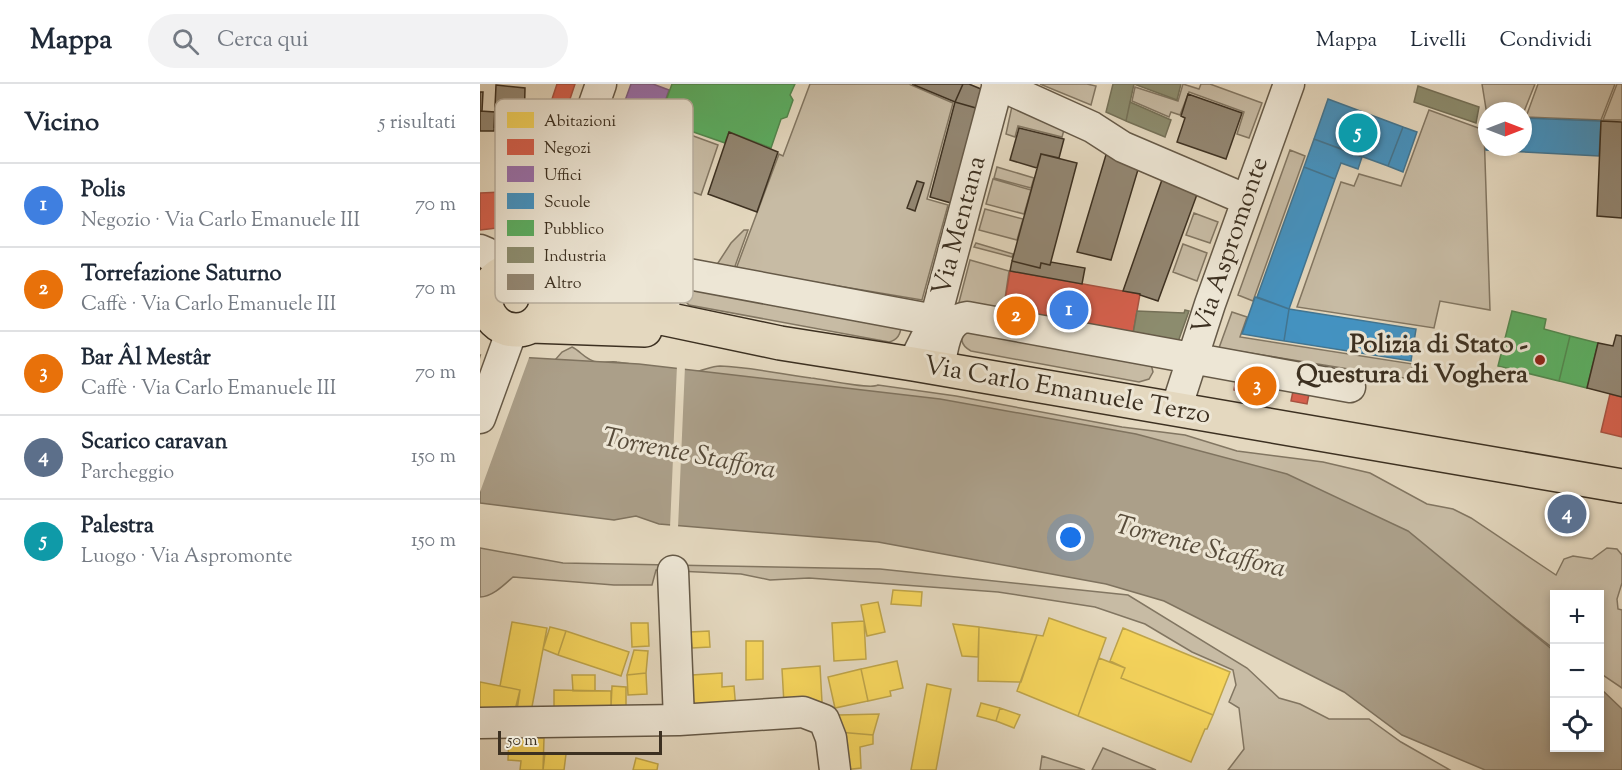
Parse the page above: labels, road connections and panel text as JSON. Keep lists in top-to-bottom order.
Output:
{
  "streets": {
    "main road": ["Via Carlo Emanuele Terzo"],
    "street": ["Via Mentana", "Via Aspromonte"]
  },
  "crossings": [
    ["Via Mentana", "Via Carlo Emanuele Terzo"],
    ["Via Aspromonte", "Via Carlo Emanuele Terzo"]
  ],
  "water": ["Torrente Staffora"],
  "places": ["Polizia di Stato - Questura di Voghera"],
  "legend": [
    "Abitazioni",
    "Negozi",
    "Uffici",
    "Scuole",
    "Pubblico",
    "Industria",
    "Altro"
  ],
  "scale_bar": "50 m",
  "north": "right",
  "page": {
    "header": "Mappa",
    "search": "Cerca qui",
    "nav": ["Mappa", "Livelli", "Condividi"],
    "heading": ["Vicino", "5 risultati"],
    "pins": [
      "5",
      "1",
      "2",
      "3",
      "4"
    ],
    "list": [
      {
        "mark": "1",
        "name": "Polis",
        "note": "Negozio · Via Carlo Emanuele III",
        "value": "70 m"
      },
      {
        "mark": "2",
        "name": "Torrefazione Saturno",
        "note": "Caffè · Via Carlo Emanuele III",
        "value": "70 m"
      },
      {
        "mark": "3",
        "name": "Bar Âl Mestâr",
        "note": "Caffè · Via Carlo Emanuele III",
        "value": "70 m"
      },
      {
        "mark": "4",
        "name": "Scarico caravan",
        "note": "Parcheggio",
        "value": "150 m"
      },
      {
        "mark": "5",
        "name": "Palestra",
        "note": "Luogo · Via Aspromonte",
        "value": "150 m"
      }
    ],
    "map_buttons": ["+", "−"],
    "scale": "50 m"
  }
}
